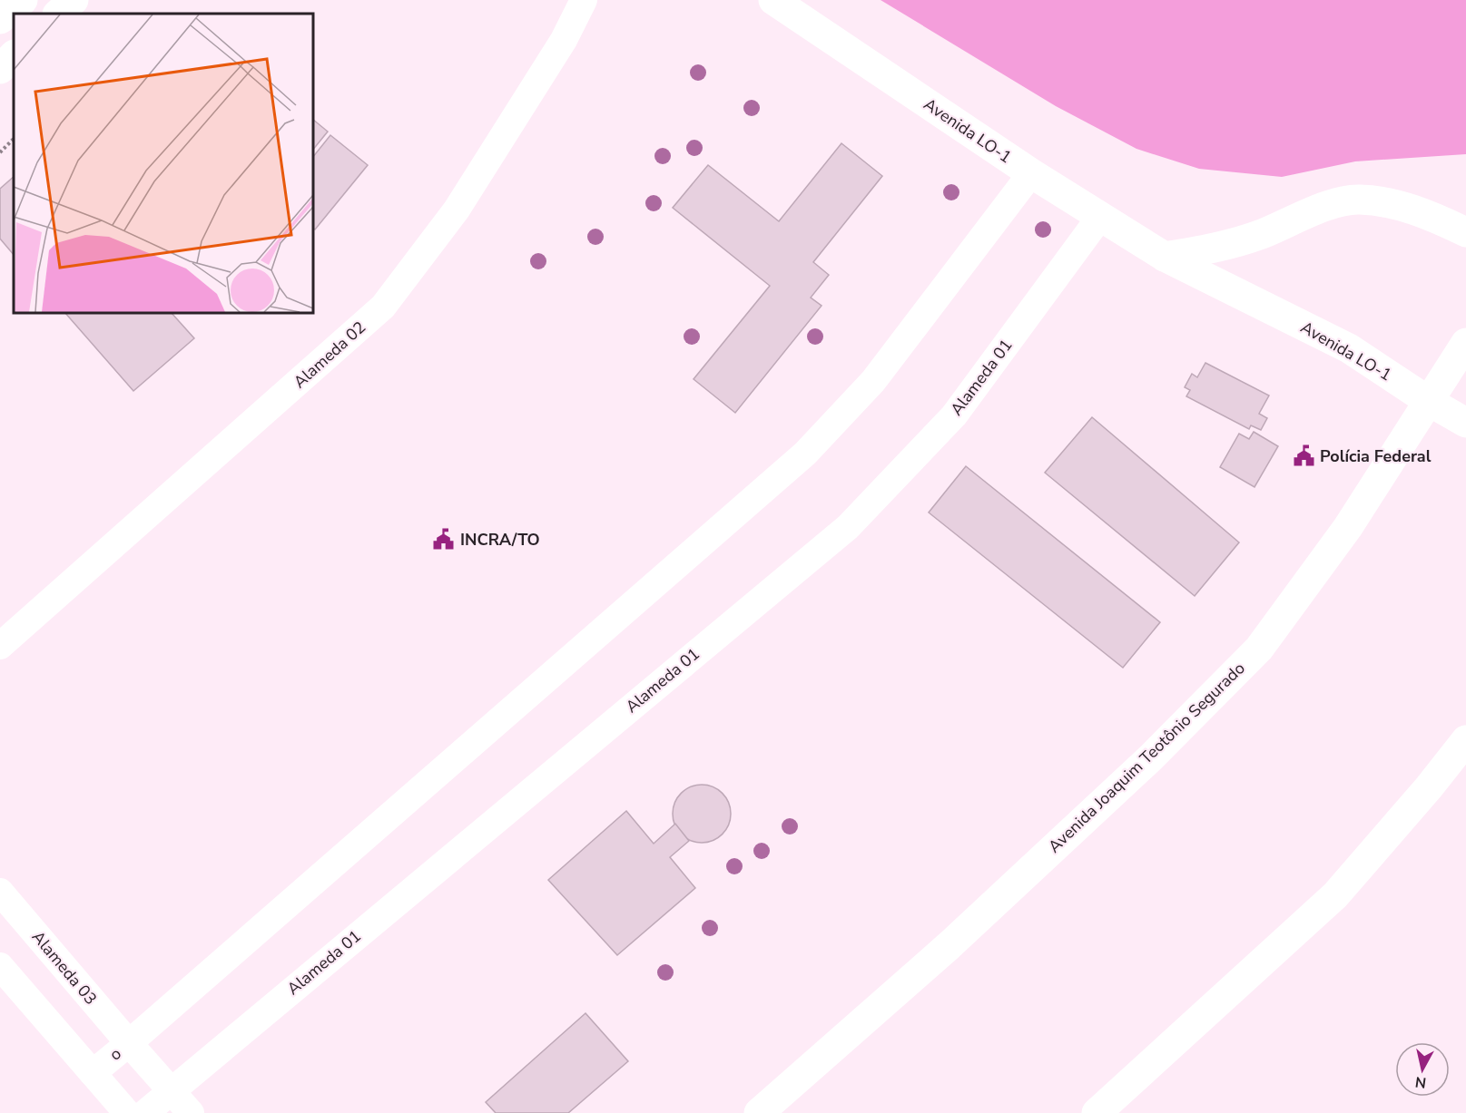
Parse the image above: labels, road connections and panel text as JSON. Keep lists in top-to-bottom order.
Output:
{
  "streets": {
    "main road": ["Avenida LO-1", "Avenida Joaquim Teotônio Segurado"],
    "street": [
      "Alameda 02",
      "Alameda 01",
      "Alameda 03",
      "o"
    ]
  },
  "crossings": [
    ["Avenida LO-1", "Alameda 01"],
    ["Avenida LO-1", "Avenida Joaquim Teotônio Segurado"],
    ["Alameda 01", "o"],
    ["Alameda 03", "o"]
  ],
  "places": {
    "public building": ["Polícia Federal", "INCRA/TO"]
  },
  "north": "bottom"
}
